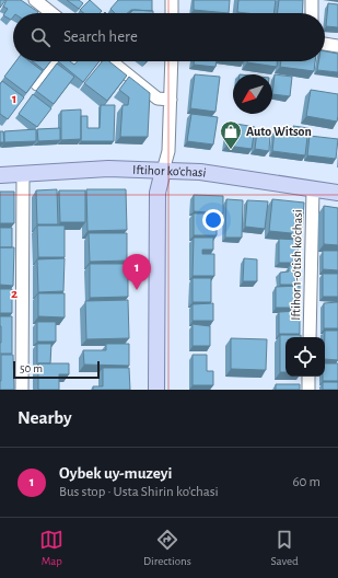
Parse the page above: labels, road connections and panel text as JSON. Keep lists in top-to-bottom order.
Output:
{
  "streets": {
    "main road": ["Iftihor ko'chasi"],
    "street": ["Iftihor 1-o'tish ko'chasi"]
  },
  "crossings": [
    ["Iftihor ko'chasi", "Iftihor 1-o'tish ko'chasi"]
  ],
  "places": {
    "shop": ["Auto Witson"]
  },
  "scale_bar": "50 m",
  "north": "bottom left",
  "page": {
    "search": "Search here",
    "pins": "1",
    "scale": "50 m",
    "heading": "Nearby",
    "list": [
      {
        "mark": "1",
        "name": "Oybek uy-muzeyi",
        "note": "Bus stop · Usta Shirin ko'chasi",
        "value": "60 m"
      }
    ],
    "nav": ["Map", "Directions", "Saved"]
  },
  "grid": {
    "rows": ["1", "2"]
  }
}
